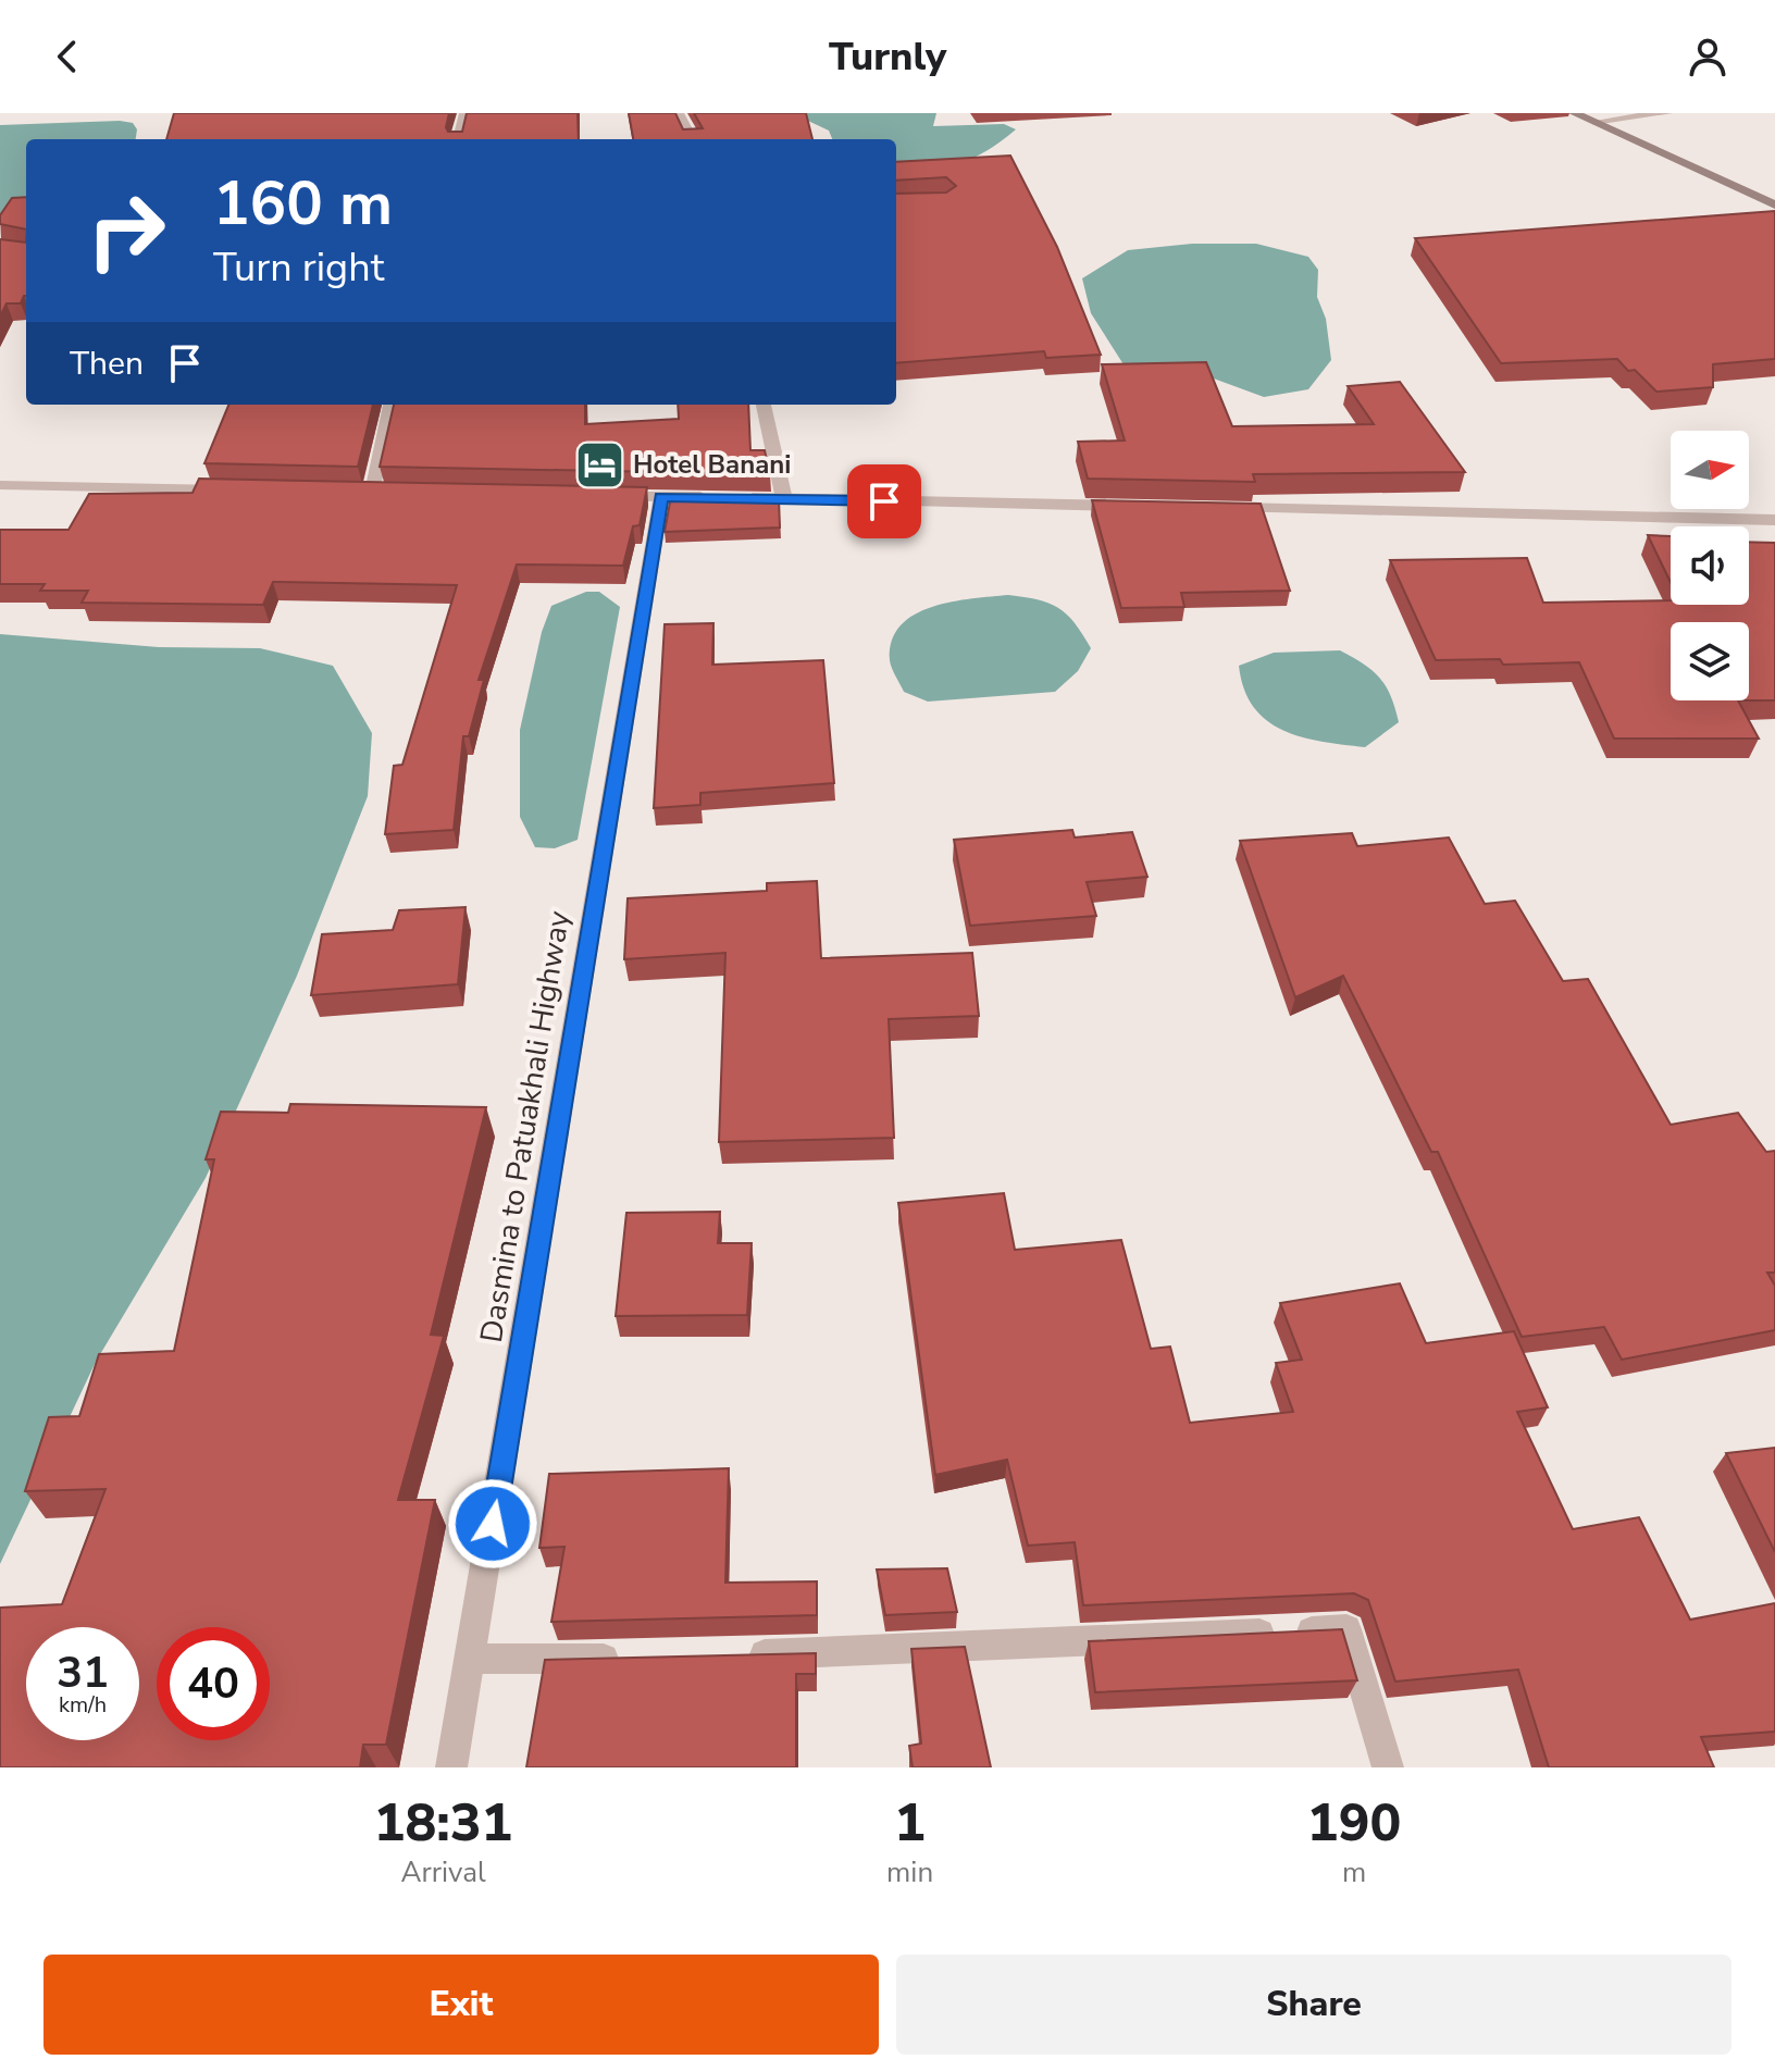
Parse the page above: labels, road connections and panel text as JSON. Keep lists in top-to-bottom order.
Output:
{
  "streets": {
    "street": ["Dasmina to Patuakhali Highway"]
  },
  "places": {
    "hotel": ["Hotel Banani"]
  },
  "north": "right",
  "page": {
    "header": "Turnly",
    "turn": ["160 m", "Turn right"],
    "then": "Then",
    "speed": "31 km/h",
    "limit": "40",
    "eta": [
      "18:31",
      "Arrival",
      "1",
      "min",
      "190",
      "m"
    ],
    "buttons": ["Exit", "Share"]
  }
}
